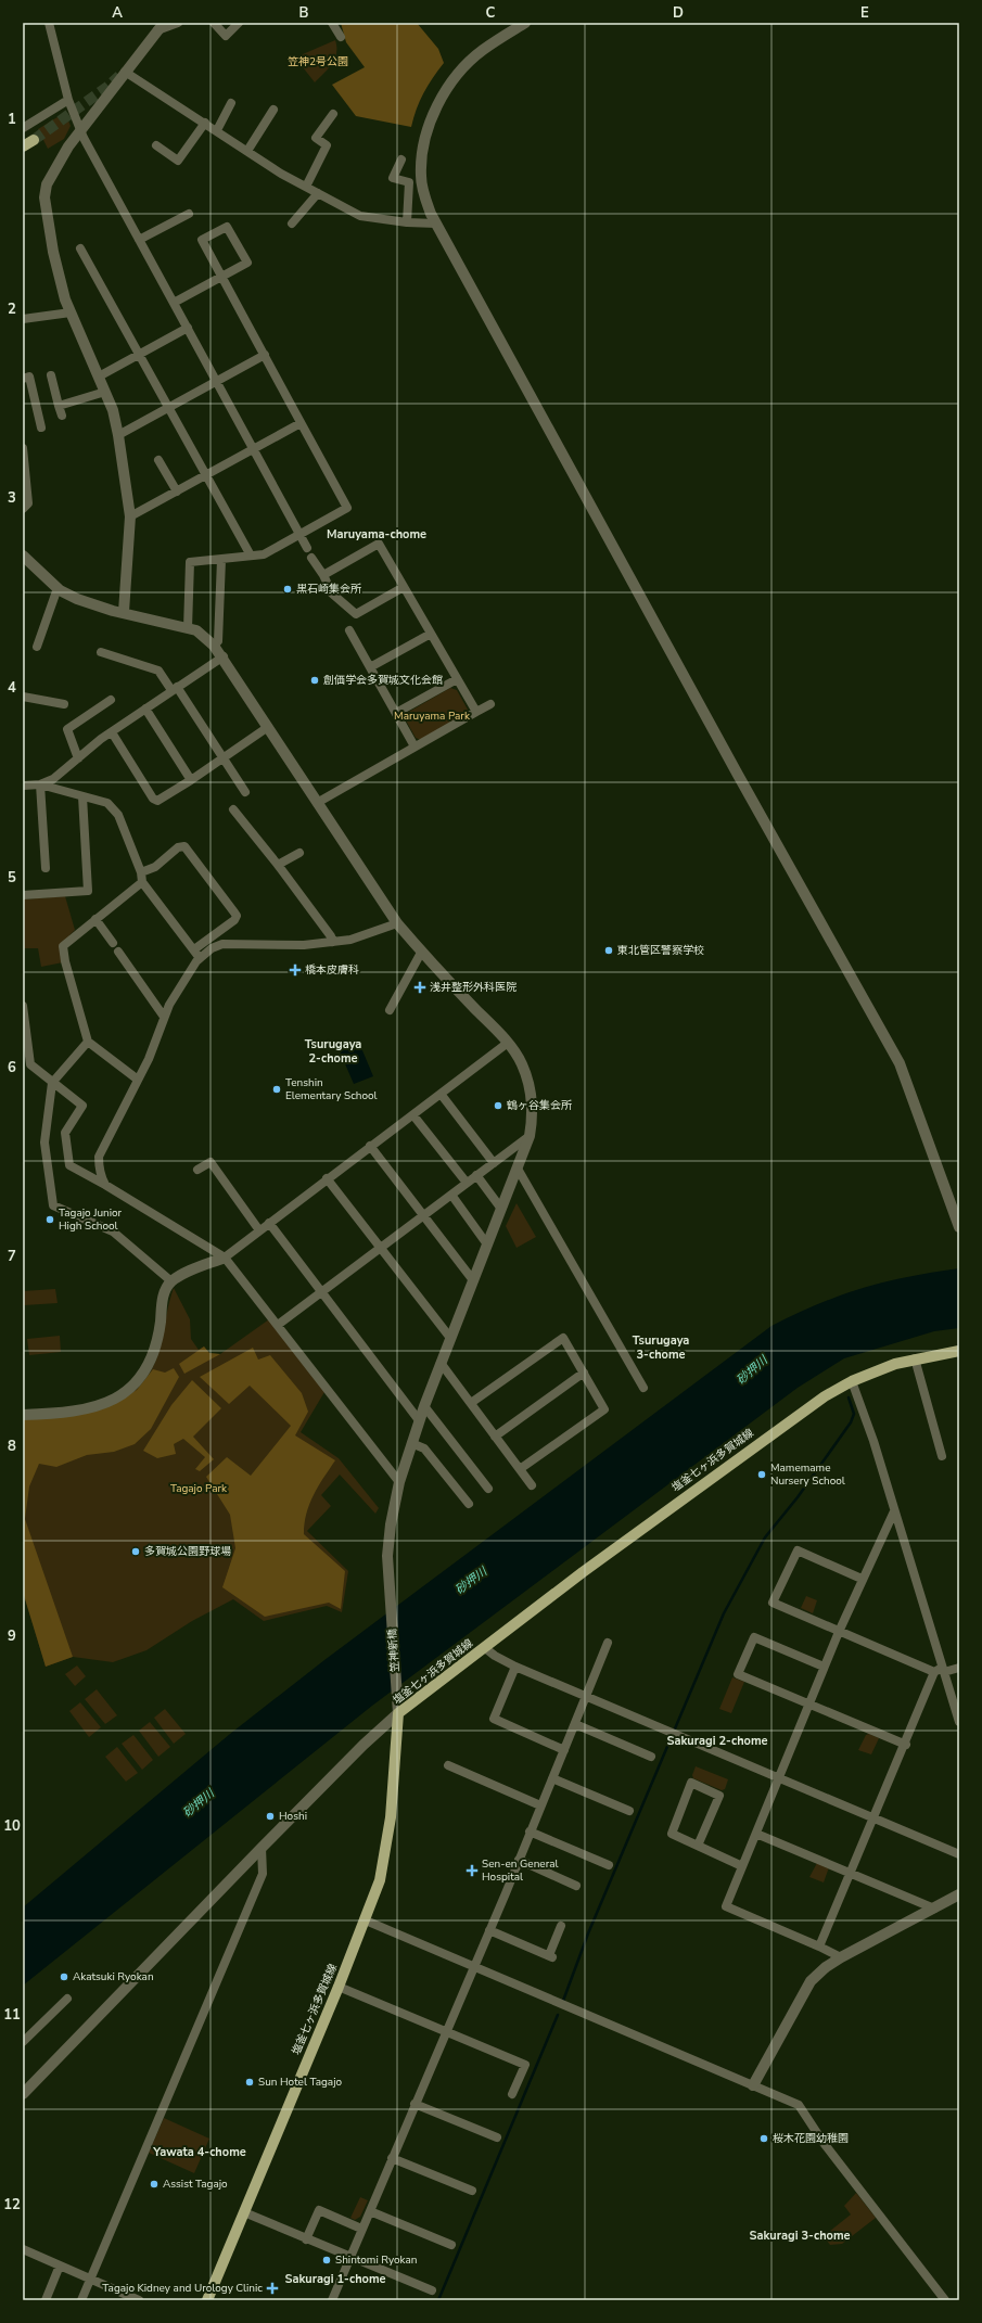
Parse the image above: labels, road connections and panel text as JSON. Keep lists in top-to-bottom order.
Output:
{
  "streets": {
    "main road": ["塩釜七ヶ浜多賀城線"],
    "street": ["笠神新橋"]
  },
  "crossings": [
    ["塩釜七ヶ浜多賀城線", "笠神新橋"]
  ],
  "districts": [
    "Maruyama-chome",
    "Tsurugaya 2-chome",
    "Tsurugaya 3-chome",
    "Sakuragi 2-chome",
    "Yawata 4-chome",
    "Sakuragi 3-chome",
    "Sakuragi 1-chome"
  ],
  "water": ["砂押川"],
  "parks": ["笠神2号公園", "Maruyama Park", "Tagajo Park"],
  "places": {
    "other": [
      "黒石崎集会所",
      "創価学会多賀城文化会館",
      "東北管区警察学校",
      "Tenshin Elementary School",
      "鶴ヶ谷集会所",
      "Tagajo Junior High School",
      "Mamemame Nursery School",
      "多賀城公園野球場",
      "Hoshi",
      "Akatsuki Ryokan",
      "Sun Hotel Tagajo",
      "桜木花園幼稚園",
      "Assist Tagajo",
      "Shintomi Ryokan"
    ],
    "health": [
      "橋本皮膚科",
      "浅井整形外科医院",
      "Sen-en General Hospital",
      "Tagajo Kidney and Urology Clinic"
    ]
  },
  "grid": {
    "columns": [
      "A",
      "B",
      "C",
      "D",
      "E"
    ],
    "rows": [
      "1",
      "2",
      "3",
      "4",
      "5",
      "6",
      "7",
      "8",
      "9",
      "10",
      "11",
      "12"
    ]
  }
}
